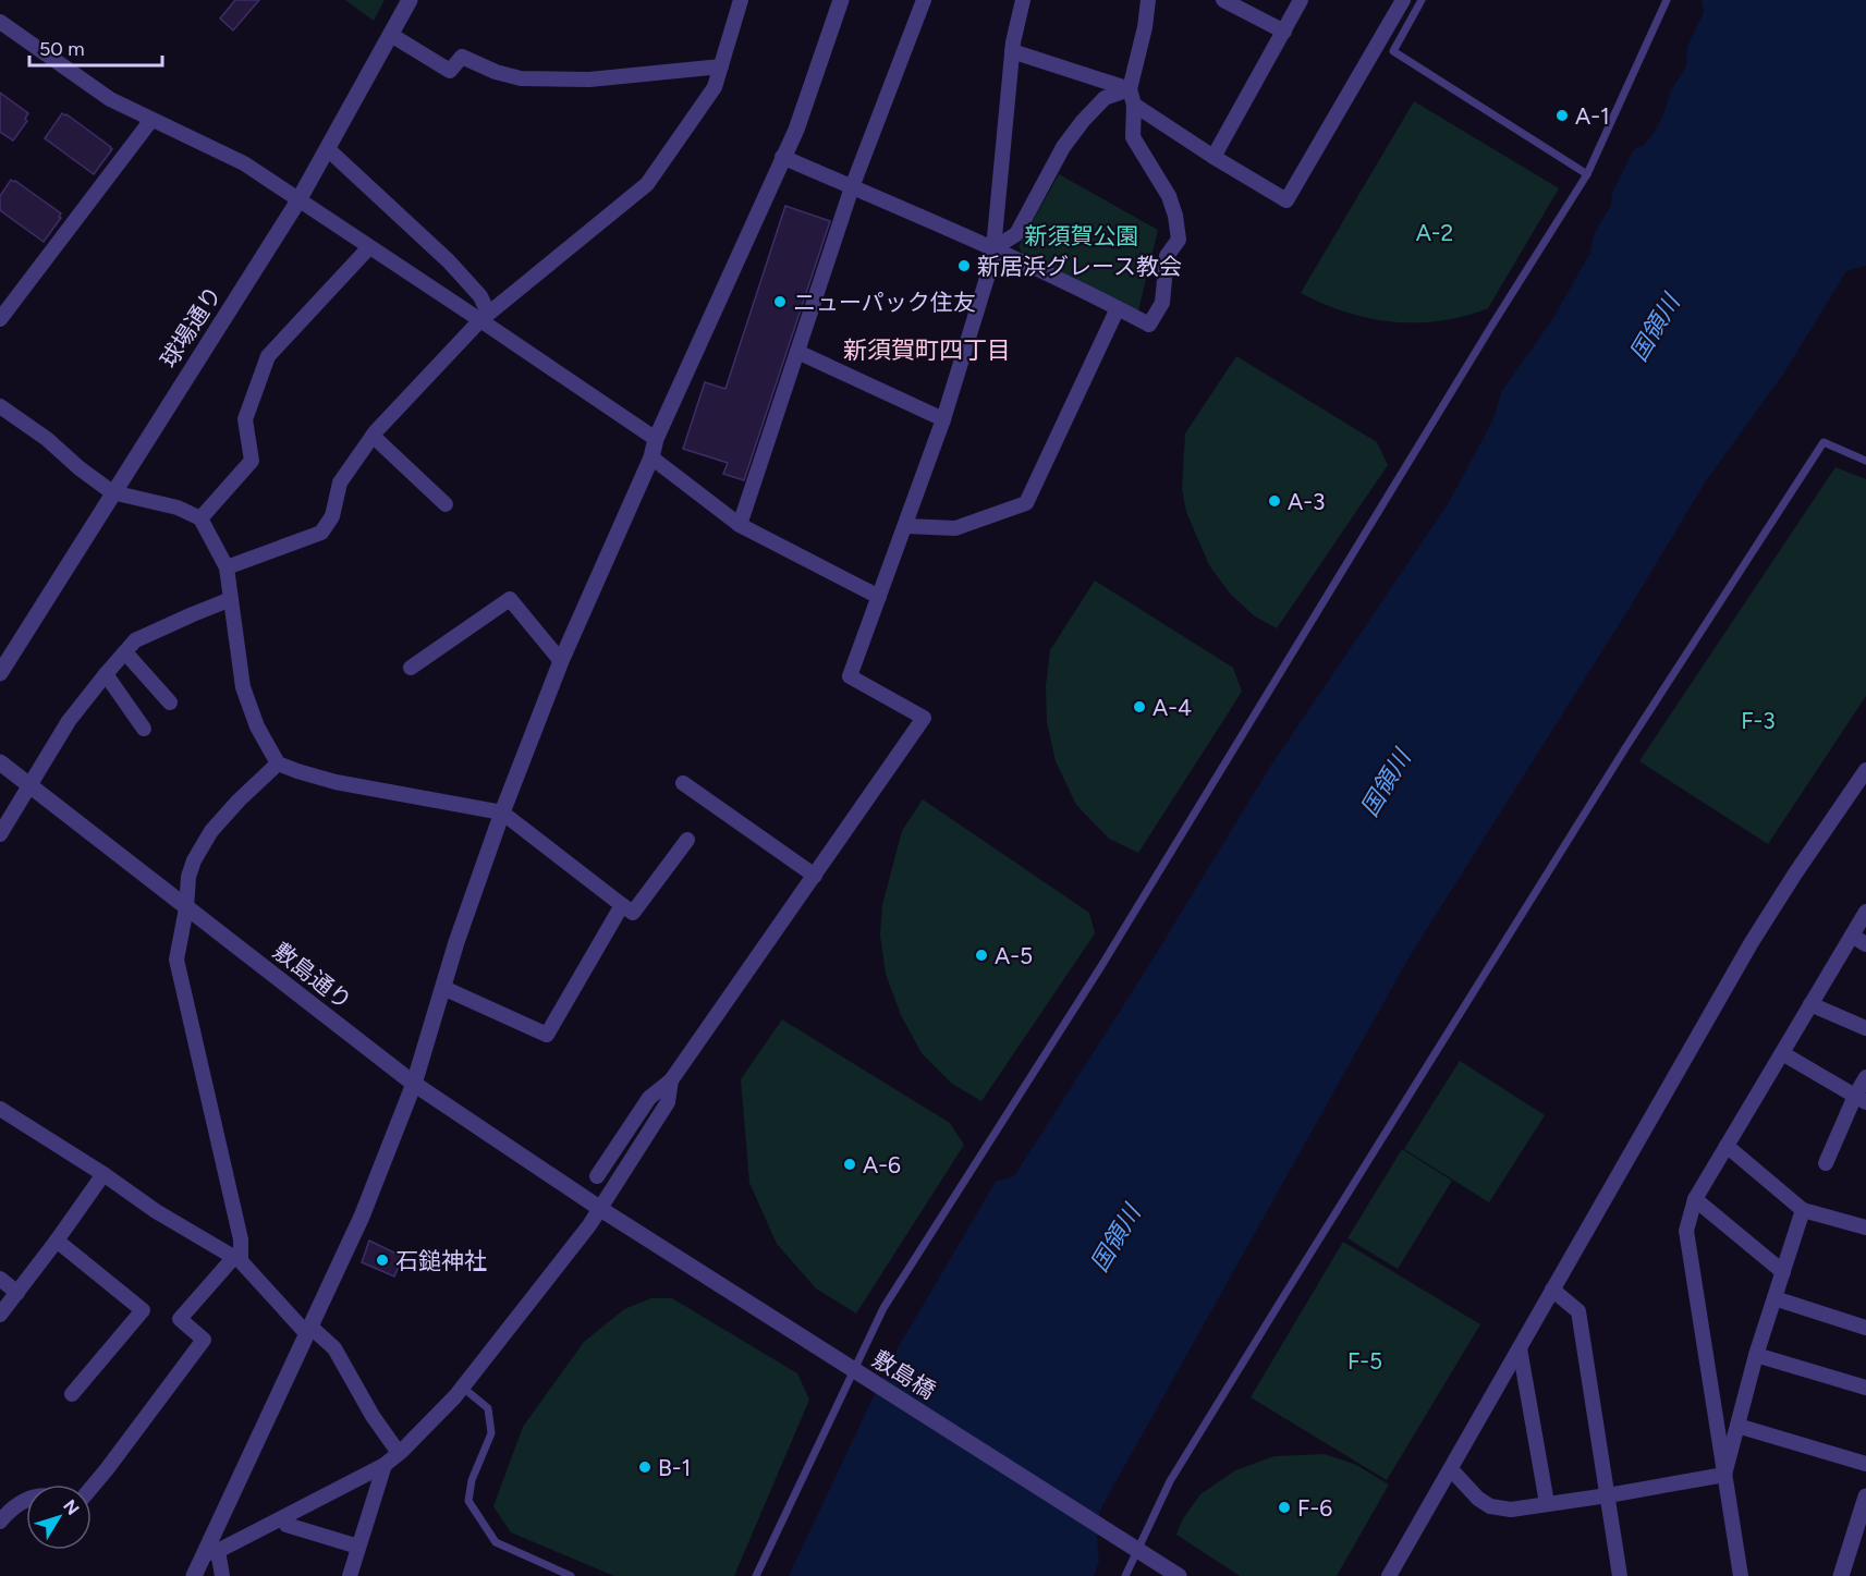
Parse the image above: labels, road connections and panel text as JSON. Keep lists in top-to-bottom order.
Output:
{
  "streets": {
    "street": ["球場通り", "敷島通り", "敷島橋"]
  },
  "crossings": [
    ["敷島通り", "敷島橋"]
  ],
  "districts": ["新須賀町四丁目"],
  "water": ["国領川"],
  "parks": [
    "A-2",
    "新須賀公園",
    "F-3",
    "F-5"
  ],
  "places": [
    "A-1",
    "新居浜グレース教会",
    "ニューパック住友",
    "A-3",
    "A-4",
    "A-5",
    "A-6",
    "石鎚神社",
    "B-1",
    "F-6"
  ],
  "scale_bar": "50 m",
  "north": "top right"
}
